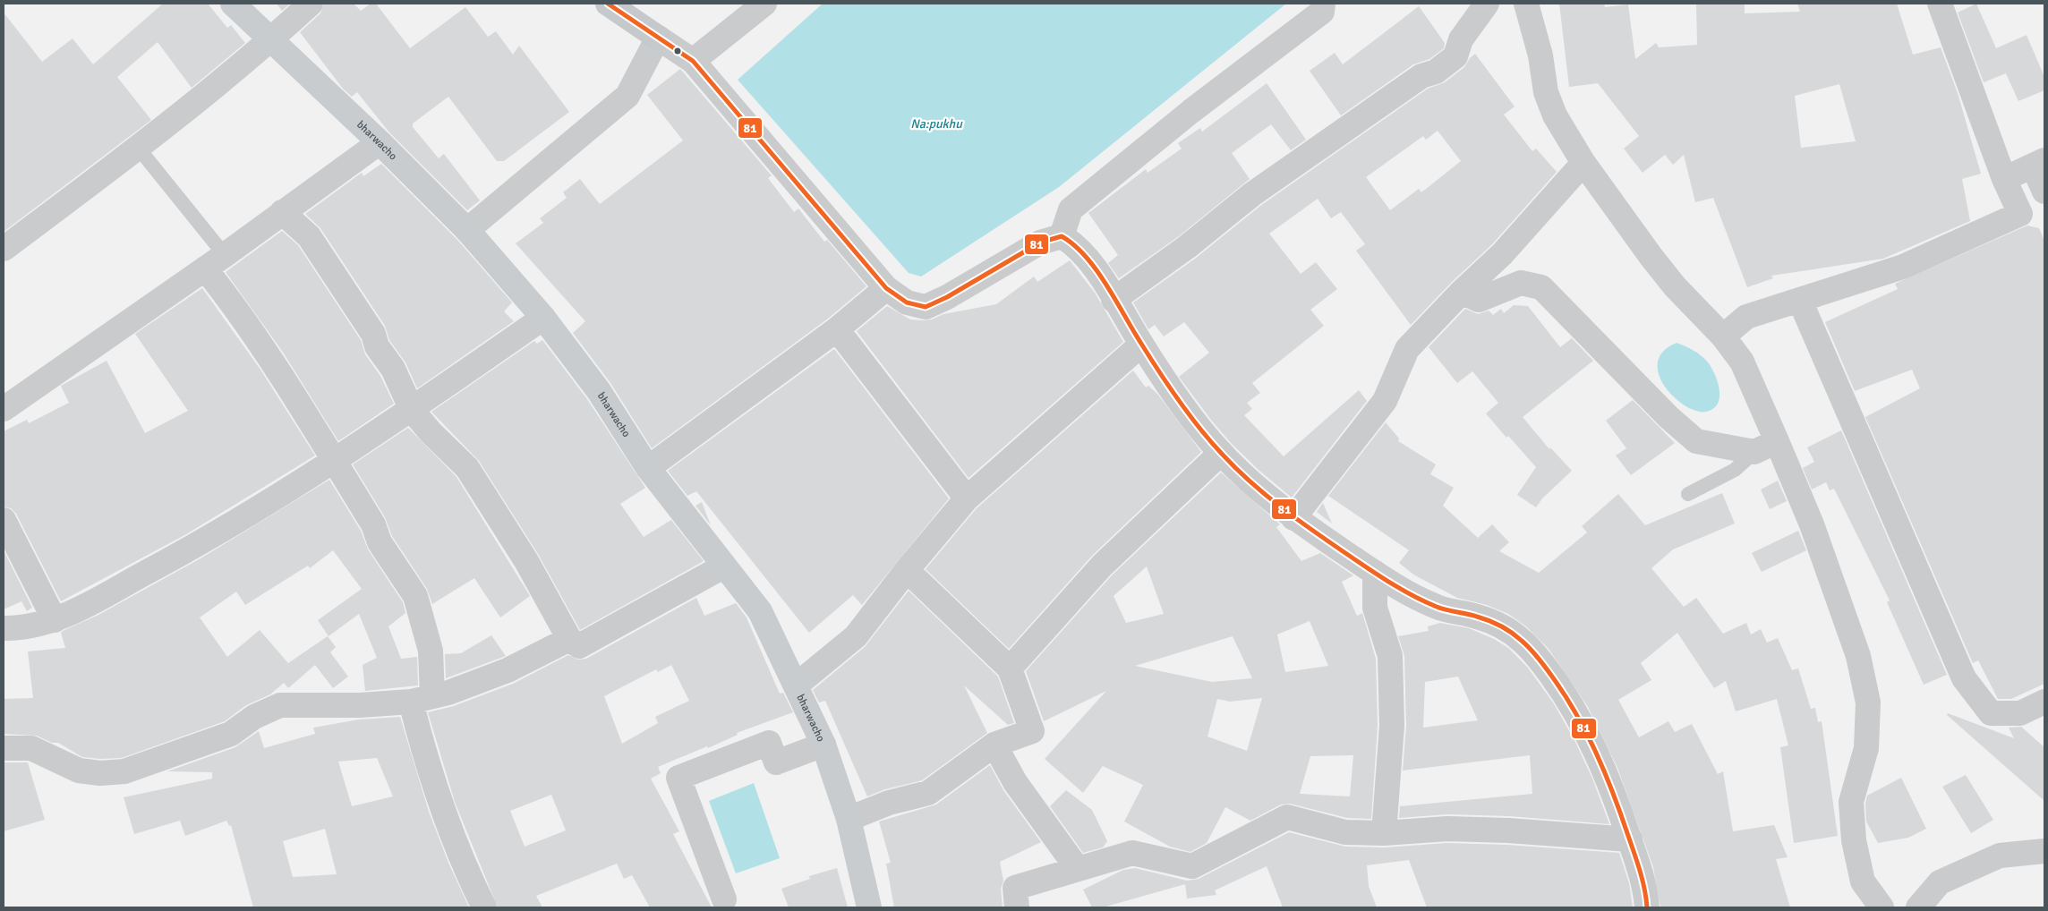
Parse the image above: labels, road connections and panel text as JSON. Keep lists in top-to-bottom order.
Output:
{
  "streets": {
    "main road": ["bharwacho"]
  },
  "water": ["Na:pukhu"],
  "lines": ["transit line 81"]
}
